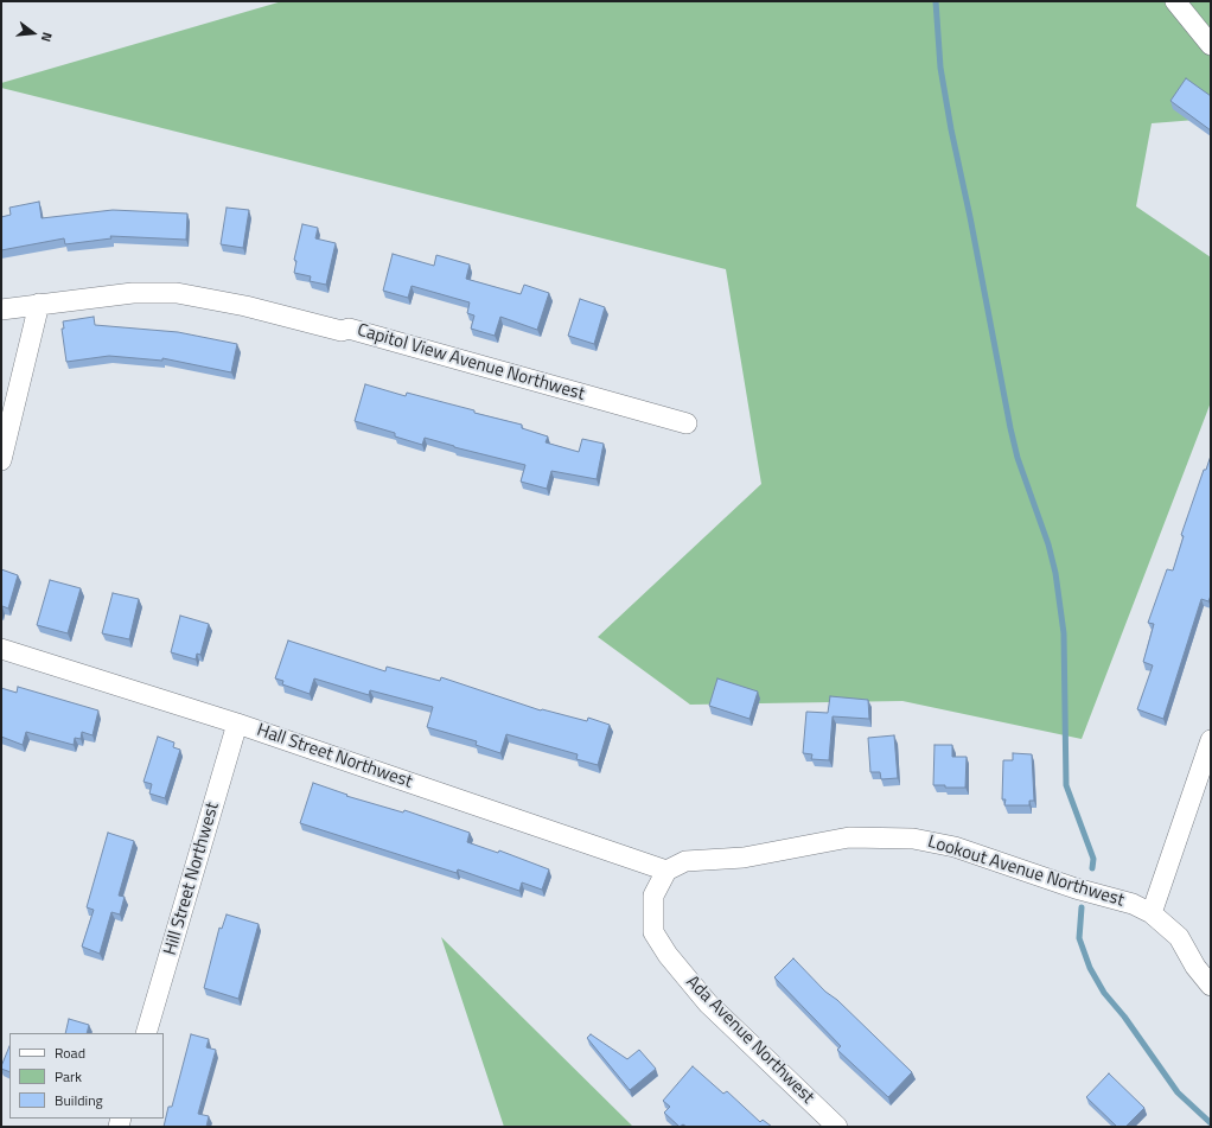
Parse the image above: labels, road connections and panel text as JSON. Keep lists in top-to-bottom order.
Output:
{
  "streets": {
    "street": [
      "Capitol View Avenue Northwest",
      "Hall Street Northwest",
      "Lookout Avenue Northwest",
      "Hill Street Northwest",
      "Ada Avenue Northwest"
    ]
  },
  "crossings": [
    ["Hall Street Northwest", "Lookout Avenue Northwest"],
    ["Hall Street Northwest", "Hill Street Northwest"],
    ["Hall Street Northwest", "Ada Avenue Northwest"],
    ["Lookout Avenue Northwest", "Ada Avenue Northwest"]
  ],
  "legend": ["Road", "Park", "Building"],
  "north": "right"
}
